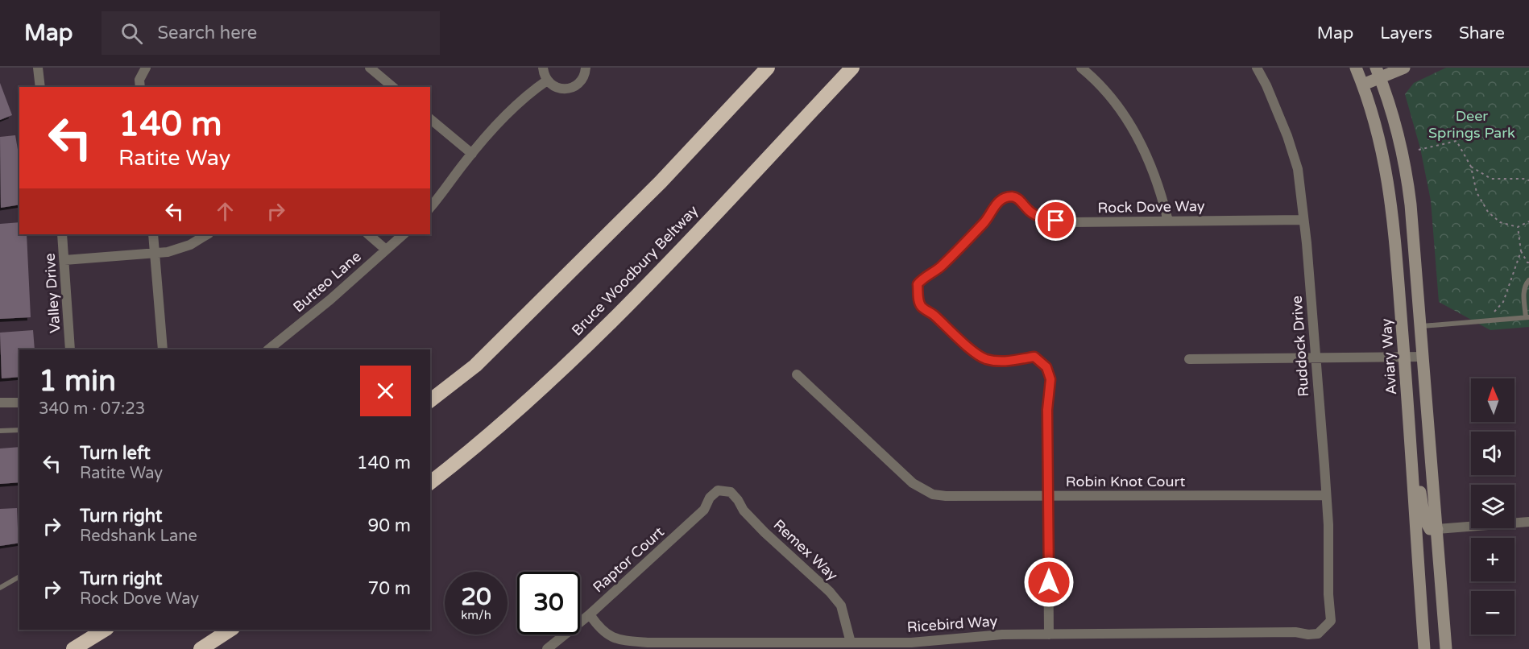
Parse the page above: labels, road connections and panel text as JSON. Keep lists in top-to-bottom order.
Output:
{
  "streets": {
    "highway": ["Bruce Woodbury Beltway"],
    "main road": ["Aviary Way"],
    "street": [
      "Rock Dove Way",
      "Butteo Lane",
      "Valley Drive",
      "Ruddock Drive",
      "Robin Knot Court",
      "Remex Way",
      "Raptor Court",
      "Ricebird Way"
    ]
  },
  "crossings": [
    ["Rock Dove Way", "Ruddock Drive"],
    ["Rock Dove Way", "Robin Knot Court"],
    ["Ruddock Drive", "Robin Knot Court"],
    ["Ruddock Drive", "Ricebird Way"],
    ["Remex Way", "Raptor Court"],
    ["Remex Way", "Ricebird Way"],
    ["Raptor Court", "Ricebird Way"]
  ],
  "parks": ["Deer Springs Park"],
  "north": "top",
  "page": {
    "header": "Map",
    "search": "Search here",
    "nav": ["Map", "Layers", "Share"],
    "turn": ["140 m", "Ratite Way"],
    "heading": ["1 min", "340 m · 07:23"],
    "map_buttons": ["+", "−"],
    "list": [
      {
        "name": "Turn left",
        "note": "Ratite Way",
        "value": "140 m"
      },
      {
        "name": "Turn right",
        "note": "Redshank Lane",
        "value": "90 m"
      },
      {
        "name": "Turn right",
        "note": "Rock Dove Way",
        "value": "70 m"
      }
    ],
    "speed": "20 km/h",
    "limit": "30"
  }
}
